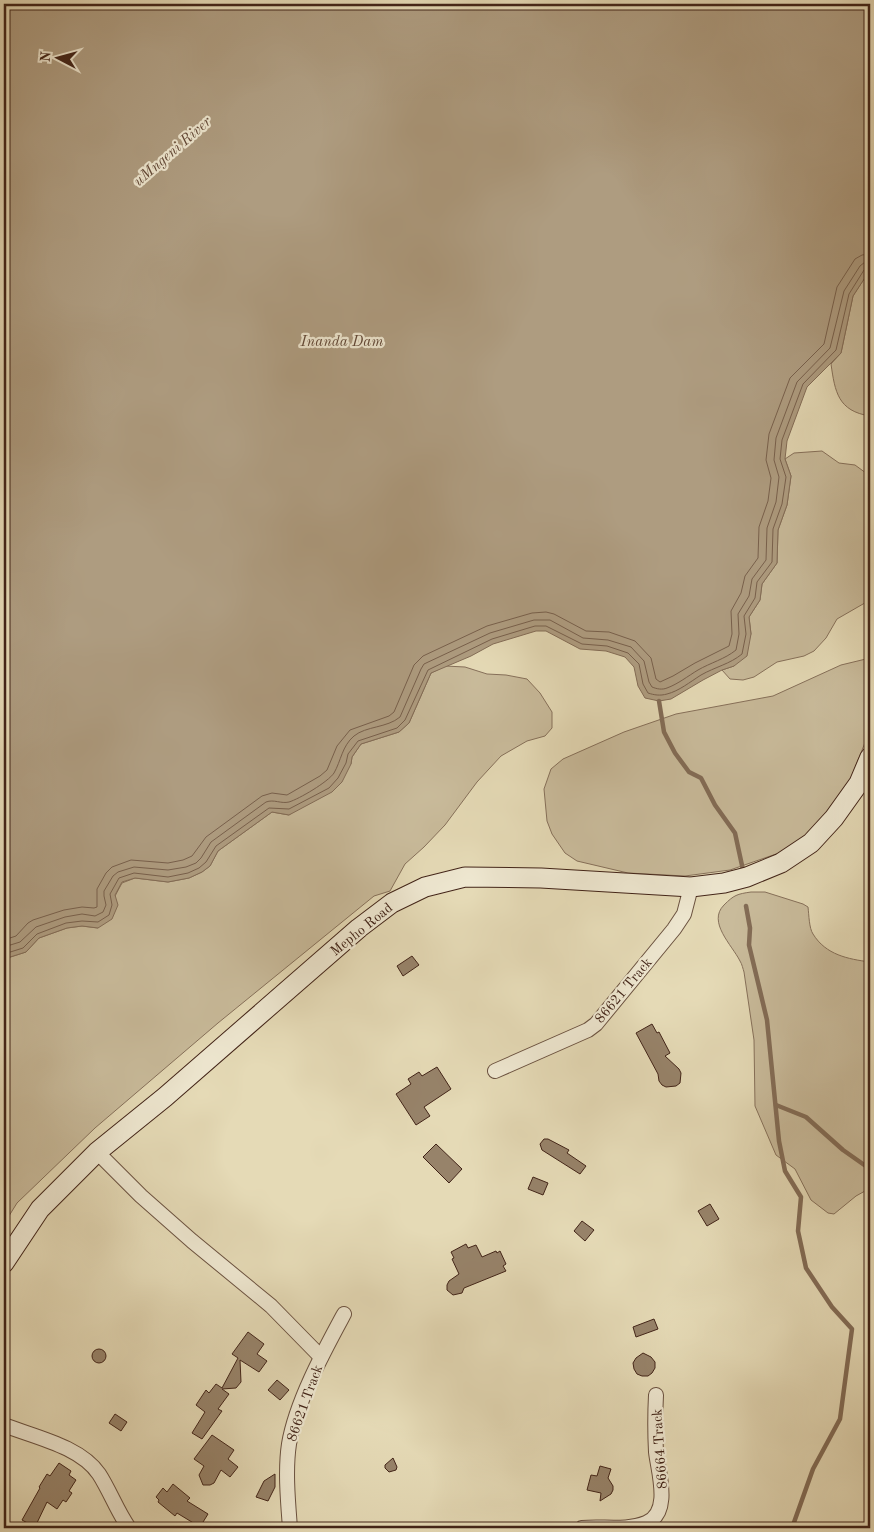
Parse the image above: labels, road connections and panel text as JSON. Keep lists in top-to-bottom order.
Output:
{
  "streets": {
    "street": ["Mepho Road", "86621 Track", "86664 Track"]
  },
  "crossings": [
    ["Mepho Road", "86621 Track"]
  ],
  "water": ["uMngeni River", "Inanda Dam"],
  "north": "left"
}
